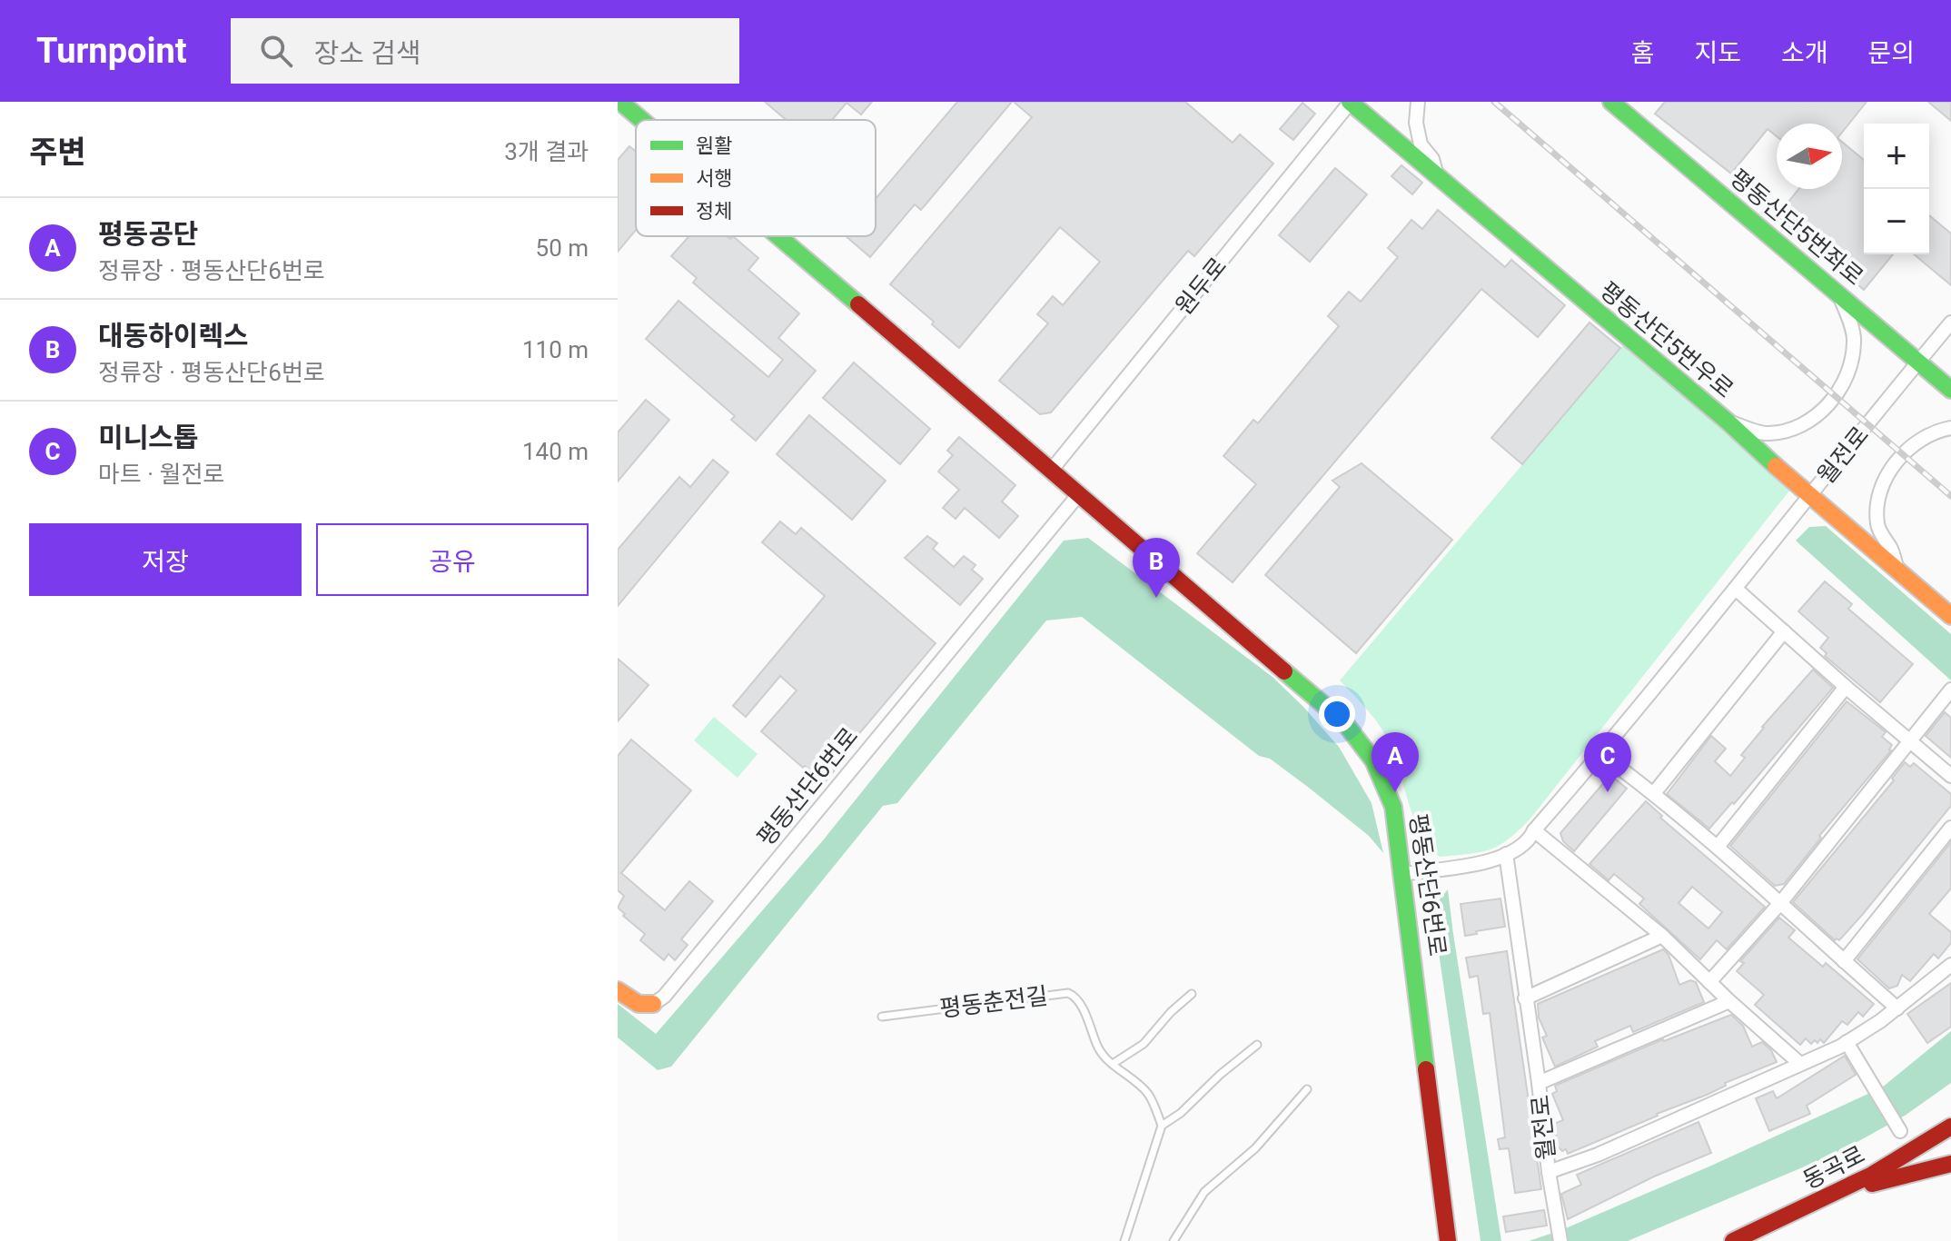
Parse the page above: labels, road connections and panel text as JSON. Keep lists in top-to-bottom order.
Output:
{
  "streets": {
    "street": [
      "평동산단5번좌로",
      "원두로",
      "평동산단5번우로",
      "월전로",
      "평동산단6번로",
      "동곡로"
    ],
    "lane": ["평동춘전길"]
  },
  "crossings": [
    ["평동산단5번좌로", "월전로"],
    ["원두로", "평동산단5번우로"],
    ["원두로", "평동산단6번로"],
    ["평동산단5번우로", "월전로"],
    ["월전로", "평동산단6번로"]
  ],
  "legend": ["원활", "서행", "정체"],
  "north": "right",
  "page": {
    "header": "Turnpoint",
    "search": "장소 검색",
    "nav": [
      "홈",
      "지도",
      "소개",
      "문의"
    ],
    "heading": ["주변", "3개 결과"],
    "map_buttons": ["+", "−"],
    "list": [
      {
        "mark": "A",
        "name": "평동공단",
        "note": "정류장 · 평동산단6번로",
        "value": "50 m"
      },
      {
        "mark": "B",
        "name": "대동하이렉스",
        "note": "정류장 · 평동산단6번로",
        "value": "110 m"
      },
      {
        "mark": "C",
        "name": "미니스톱",
        "note": "마트 · 월전로",
        "value": "140 m"
      }
    ],
    "buttons": ["저장", "공유"],
    "pins": ["B", "A", "C"]
  }
}
